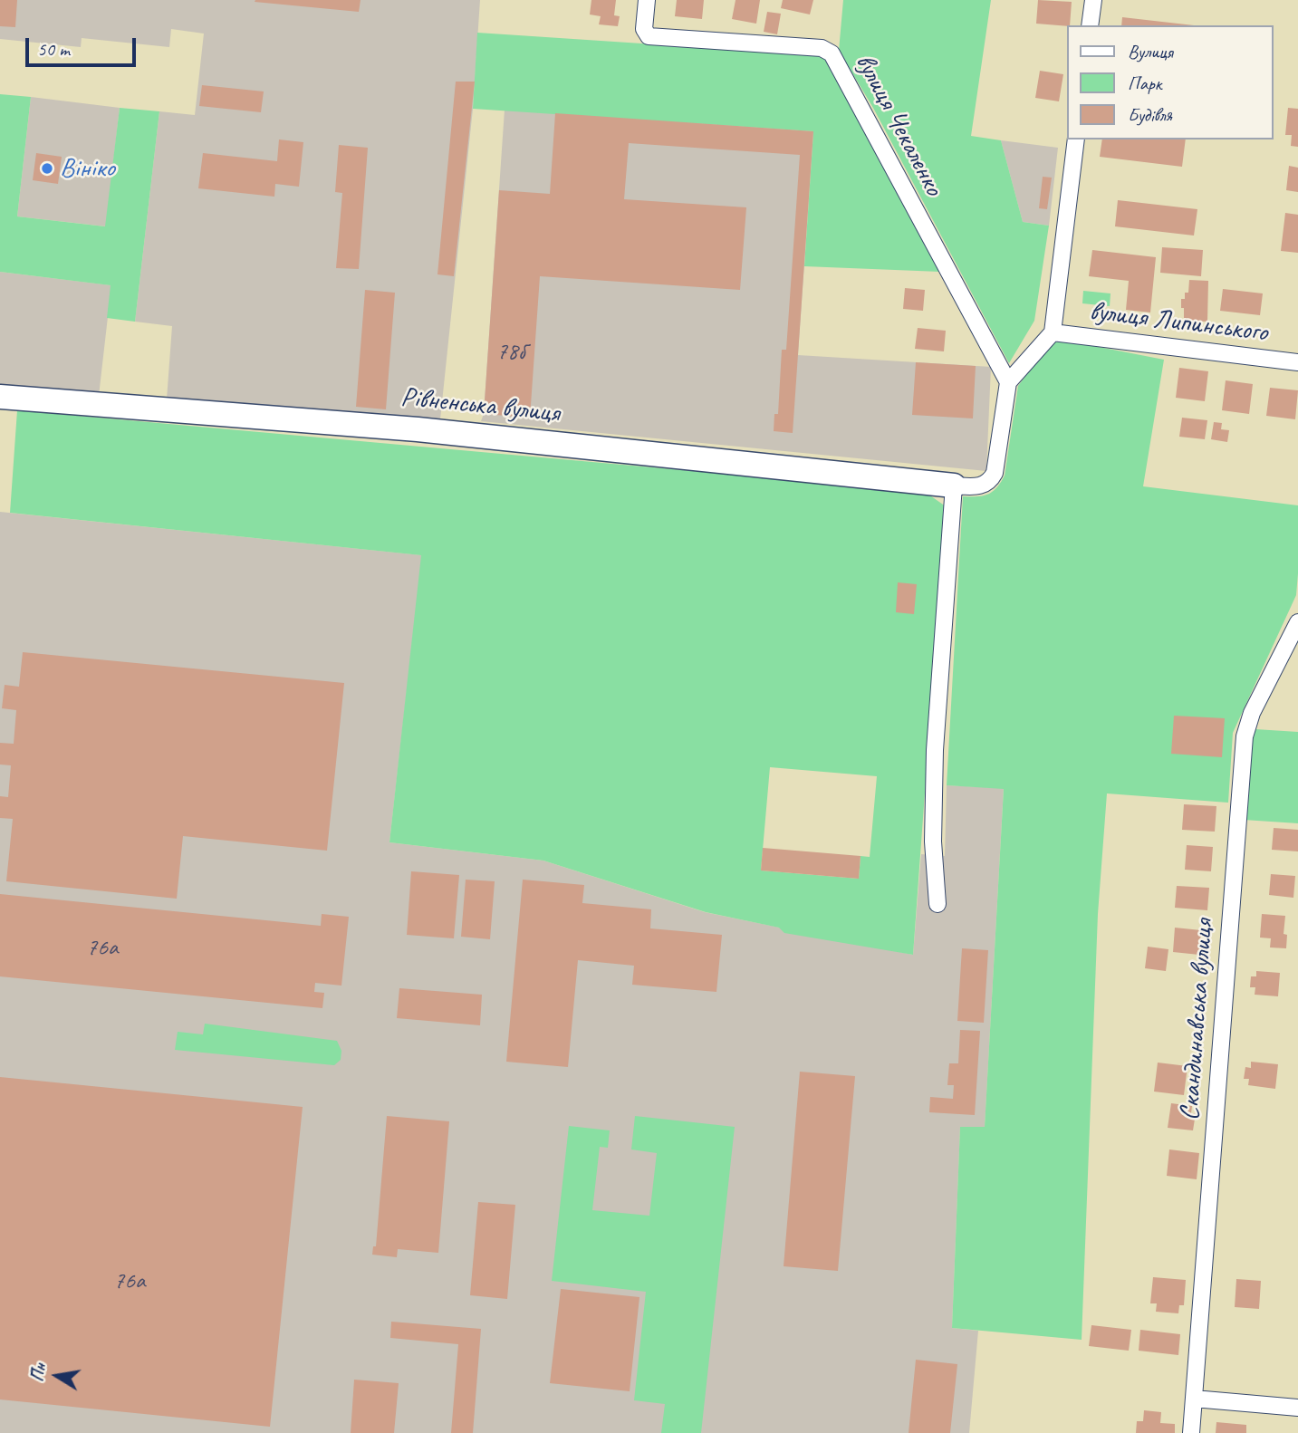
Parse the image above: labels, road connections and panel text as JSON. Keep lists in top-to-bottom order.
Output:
{
  "streets": {
    "street": [
      "вулиця Чекаленко",
      "вулиця Липинського",
      "Рівненська вулиця",
      "Скандинавська вулиця"
    ]
  },
  "places": ["Вініко"],
  "house_numbers": ["78б", "76а", "76а"],
  "legend": ["Вулиця", "Парк", "Будівля"],
  "scale_bar": "50 m",
  "north": "left"
}
